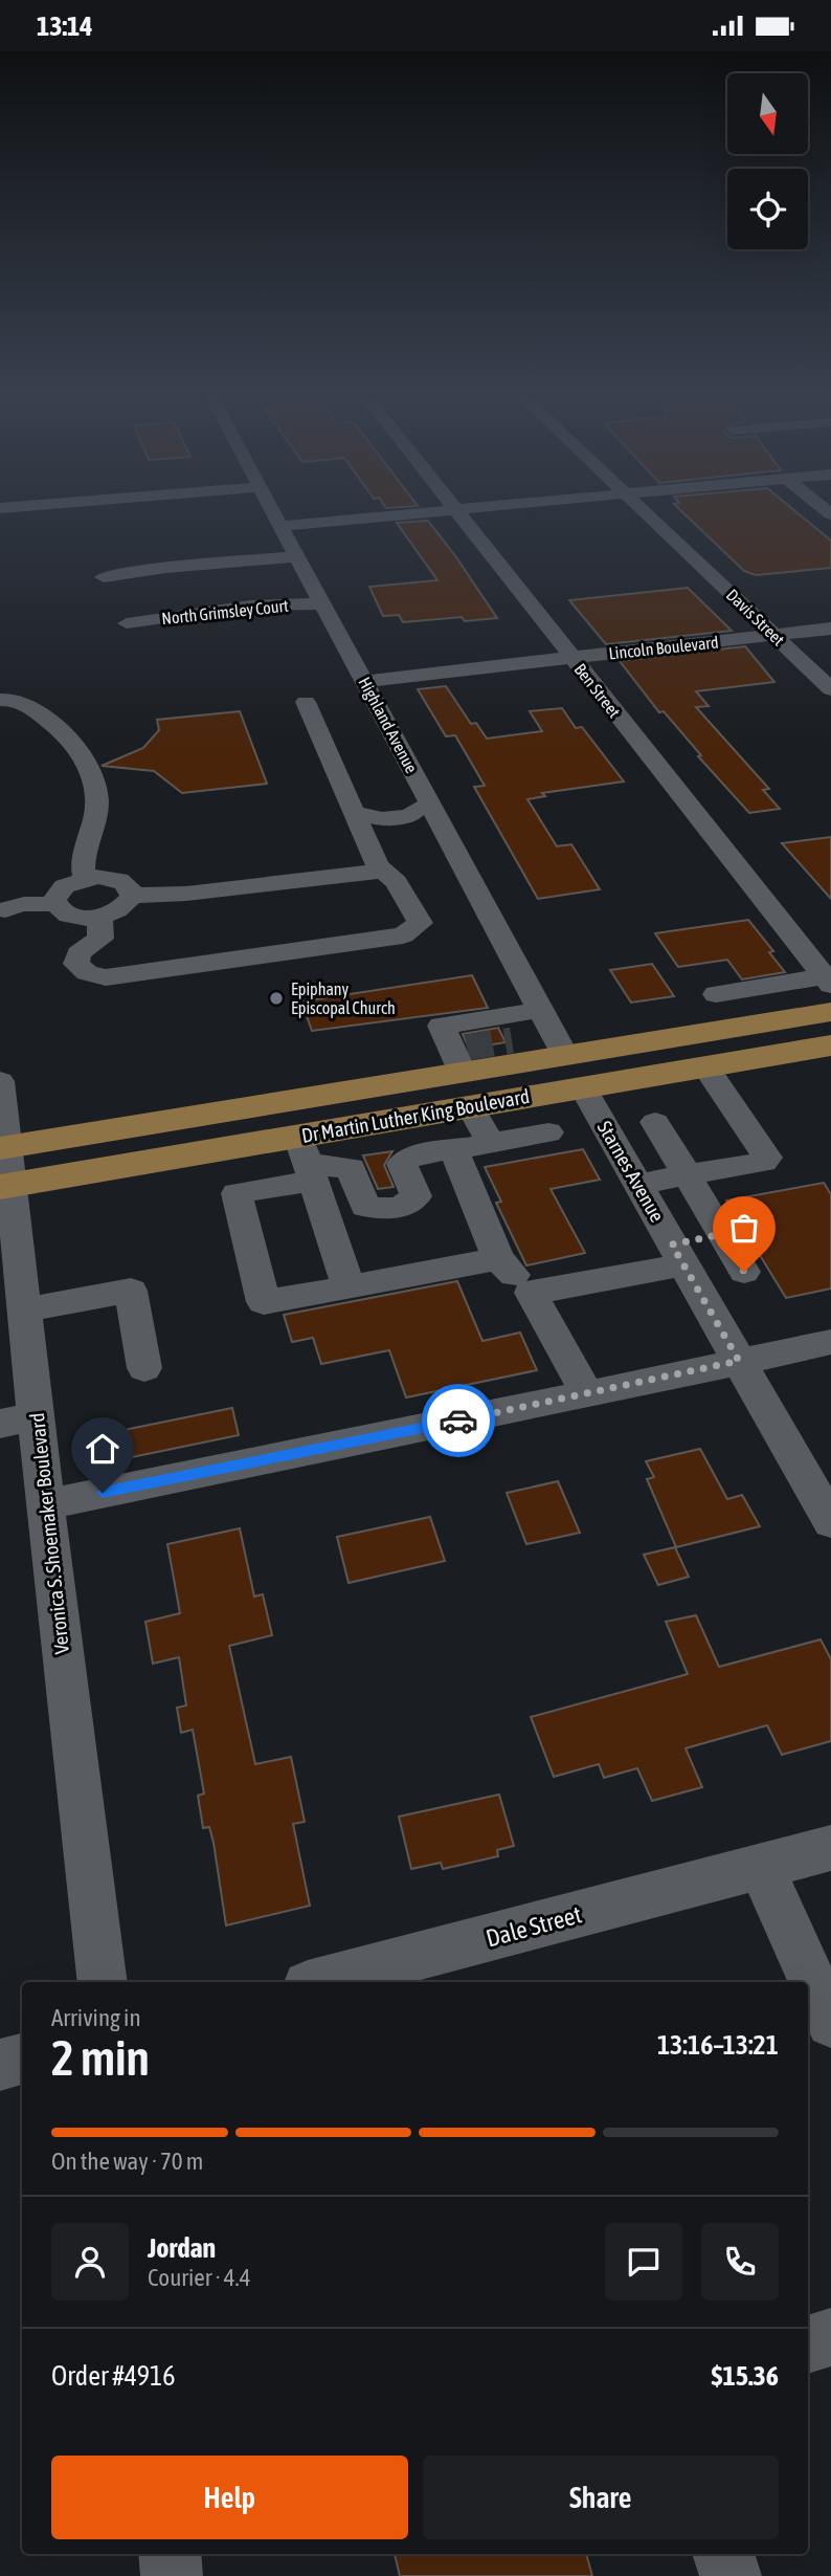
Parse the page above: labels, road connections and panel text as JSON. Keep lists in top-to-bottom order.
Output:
{
  "streets": {
    "main road": ["Dr Martin Luther King Boulevard"],
    "street": [
      "North Grimsley Court",
      "Davis Street",
      "Lincoln Boulevard",
      "Ben Street",
      "Highland Avenue",
      "Starnes Avenue",
      "Veronica S. Shoemaker Boulevard",
      "Dale Street"
    ]
  },
  "crossings": [
    ["North Grimsley Court", "Highland Avenue"],
    ["Davis Street", "Lincoln Boulevard"],
    ["Lincoln Boulevard", "Ben Street"],
    ["Lincoln Boulevard", "Highland Avenue"],
    ["Highland Avenue", "Dr Martin Luther King Boulevard"],
    ["Dr Martin Luther King Boulevard", "Starnes Avenue"],
    ["Dr Martin Luther King Boulevard", "Veronica S. Shoemaker Boulevard"]
  ],
  "places": ["Epiphany Episcopal Church"],
  "north": "bottom",
  "page": {
    "status": "13:14",
    "heading": ["2 min", "Arriving in", "13:16–13:21"],
    "panel": [
      "Jordan",
      "Courier · 4.4",
      "Order #4916",
      "$15.36"
    ],
    "bar": "On the way · 70 m",
    "buttons": ["Help", "Share"]
  }
}
